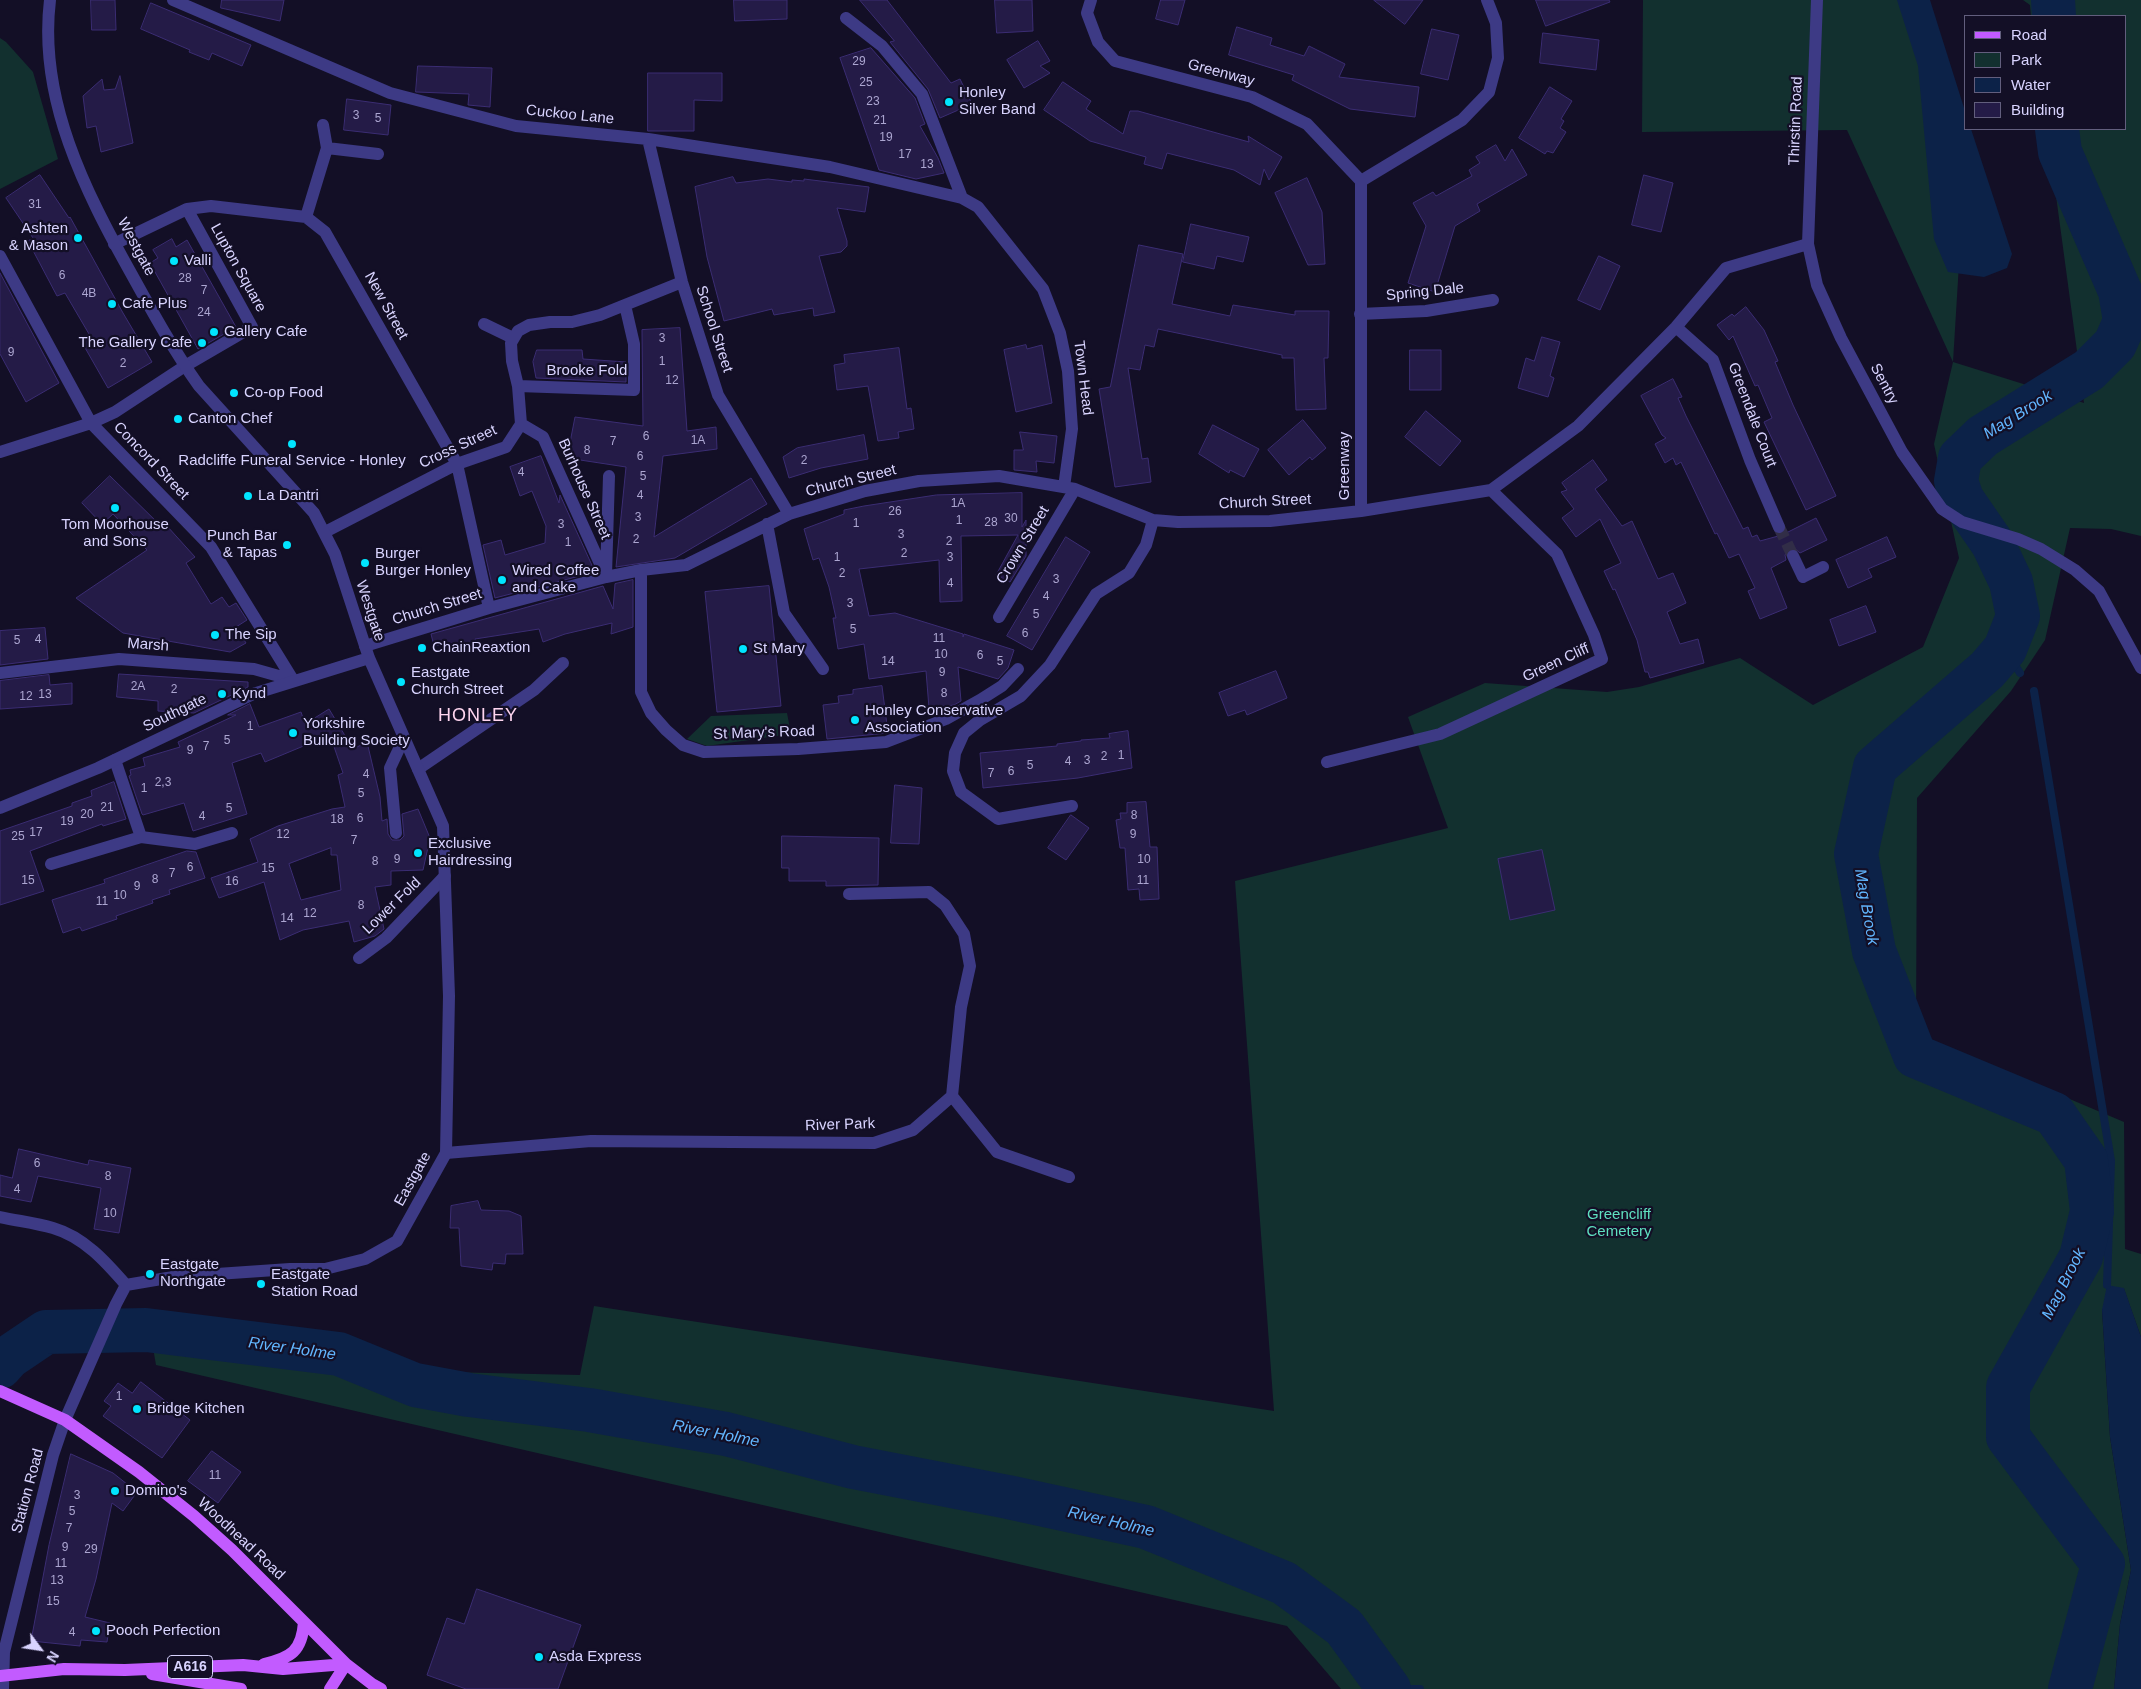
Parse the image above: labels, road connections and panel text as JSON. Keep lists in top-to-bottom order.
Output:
{
  "streets": {
    "main road": ["Woodhead Road", "A616"],
    "street": [
      "Greenway",
      "Cuckoo Lane",
      "Thirstin Road",
      "Westgate",
      "Lupton Square",
      "Spring Dale",
      "New Street",
      "School Street",
      "Brooke Fold",
      "Town Head",
      "Sentry",
      "Greendale Court",
      "Cross Street",
      "Concord Street",
      "Church Street",
      "Burhouse Street",
      "Crown Street",
      "Marsh",
      "Green Cliff",
      "Southgate",
      "St Mary's Road",
      "Lower Fold",
      "River Park",
      "Eastgate",
      "Station Road"
    ]
  },
  "crossings": [
    ["Greenway", "Spring Dale"],
    ["Greenway", "Church Street"],
    ["Cuckoo Lane", "School Street"],
    ["Cuckoo Lane", "Town Head"],
    ["Thirstin Road", "Sentry"],
    ["Westgate", "Lupton Square"],
    ["Westgate", "Cross Street"],
    ["Westgate", "Church Street"],
    ["Westgate", "Southgate"],
    ["Westgate", "Eastgate"],
    ["New Street", "Cross Street"],
    ["New Street", "Church Street"],
    ["School Street", "Church Street"],
    ["Town Head", "Church Street"],
    ["Town Head", "Crown Street"],
    ["Cross Street", "Burhouse Street"],
    ["Concord Street", "Marsh"],
    ["Concord Street", "Southgate"],
    ["Church Street", "Burhouse Street"],
    ["Church Street", "Crown Street"],
    ["Church Street", "Southgate"],
    ["Church Street", "St Mary's Road"],
    ["Church Street", "Eastgate"],
    ["Marsh", "Southgate"],
    ["Southgate", "Eastgate"],
    ["Lower Fold", "Eastgate"],
    ["River Park", "Eastgate"],
    ["Station Road", "Woodhead Road"],
    ["Station Road", "A616"],
    ["Woodhead Road", "A616"]
  ],
  "districts": ["HONLEY"],
  "water": ["Mag Brook", "River Holme"],
  "parks": ["Greencliff Cemetery"],
  "places": [
    "Honley Silver Band",
    "Ashten & Mason",
    "Valli",
    "Cafe Plus",
    "Gallery Cafe",
    "The Gallery Cafe",
    "Co-op Food",
    "Canton Chef",
    "Radcliffe Funeral Service - Honley",
    "La Dantri",
    "Tom Moorhouse and Sons",
    "Punch Bar & Tapas",
    "Burger Burger Honley",
    "Wired Coffee and Cake",
    "The Sip",
    "ChainReaxtion",
    "St Mary",
    "Eastgate Church Street",
    "Kynd",
    "Honley Conservative Association",
    "Yorkshire Building Society",
    "Exclusive Hairdressing",
    "Eastgate Northgate",
    "Eastgate Station Road",
    "Bridge Kitchen",
    "Domino's",
    "Pooch Perfection",
    "Asda Express"
  ],
  "house_numbers": [
    "29",
    "25",
    "23",
    "3",
    "5",
    "21",
    "19",
    "17",
    "13",
    "31",
    "6",
    "28",
    "7",
    "4B",
    "24",
    "3",
    "9",
    "1",
    "2",
    "12",
    "6",
    "1A",
    "7",
    "8",
    "6",
    "2",
    "4",
    "5",
    "4",
    "1A",
    "26",
    "3",
    "30",
    "1",
    "28",
    "1",
    "3",
    "3",
    "2",
    "2",
    "1",
    "2",
    "1",
    "3",
    "2",
    "3",
    "4",
    "4",
    "3",
    "5",
    "5",
    "6",
    "11",
    "4",
    "5",
    "10",
    "6",
    "14",
    "5",
    "9",
    "2A",
    "2",
    "8",
    "13",
    "12",
    "1",
    "5",
    "7",
    "9",
    "1",
    "2",
    "3",
    "4",
    "5",
    "6",
    "7",
    "4",
    "2,3",
    "1",
    "5",
    "21",
    "5",
    "20",
    "8",
    "4",
    "6",
    "18",
    "19",
    "17",
    "12",
    "9",
    "25",
    "7",
    "9",
    "10",
    "8",
    "6",
    "15",
    "7",
    "8",
    "15",
    "11",
    "16",
    "9",
    "10",
    "11",
    "8",
    "12",
    "14",
    "6",
    "8",
    "4",
    "10",
    "1",
    "11",
    "3",
    "5",
    "7",
    "9",
    "29",
    "11",
    "13",
    "15",
    "4"
  ],
  "legend": [
    "Road",
    "Park",
    "Water",
    "Building"
  ],
  "north": "bottom right"
}
